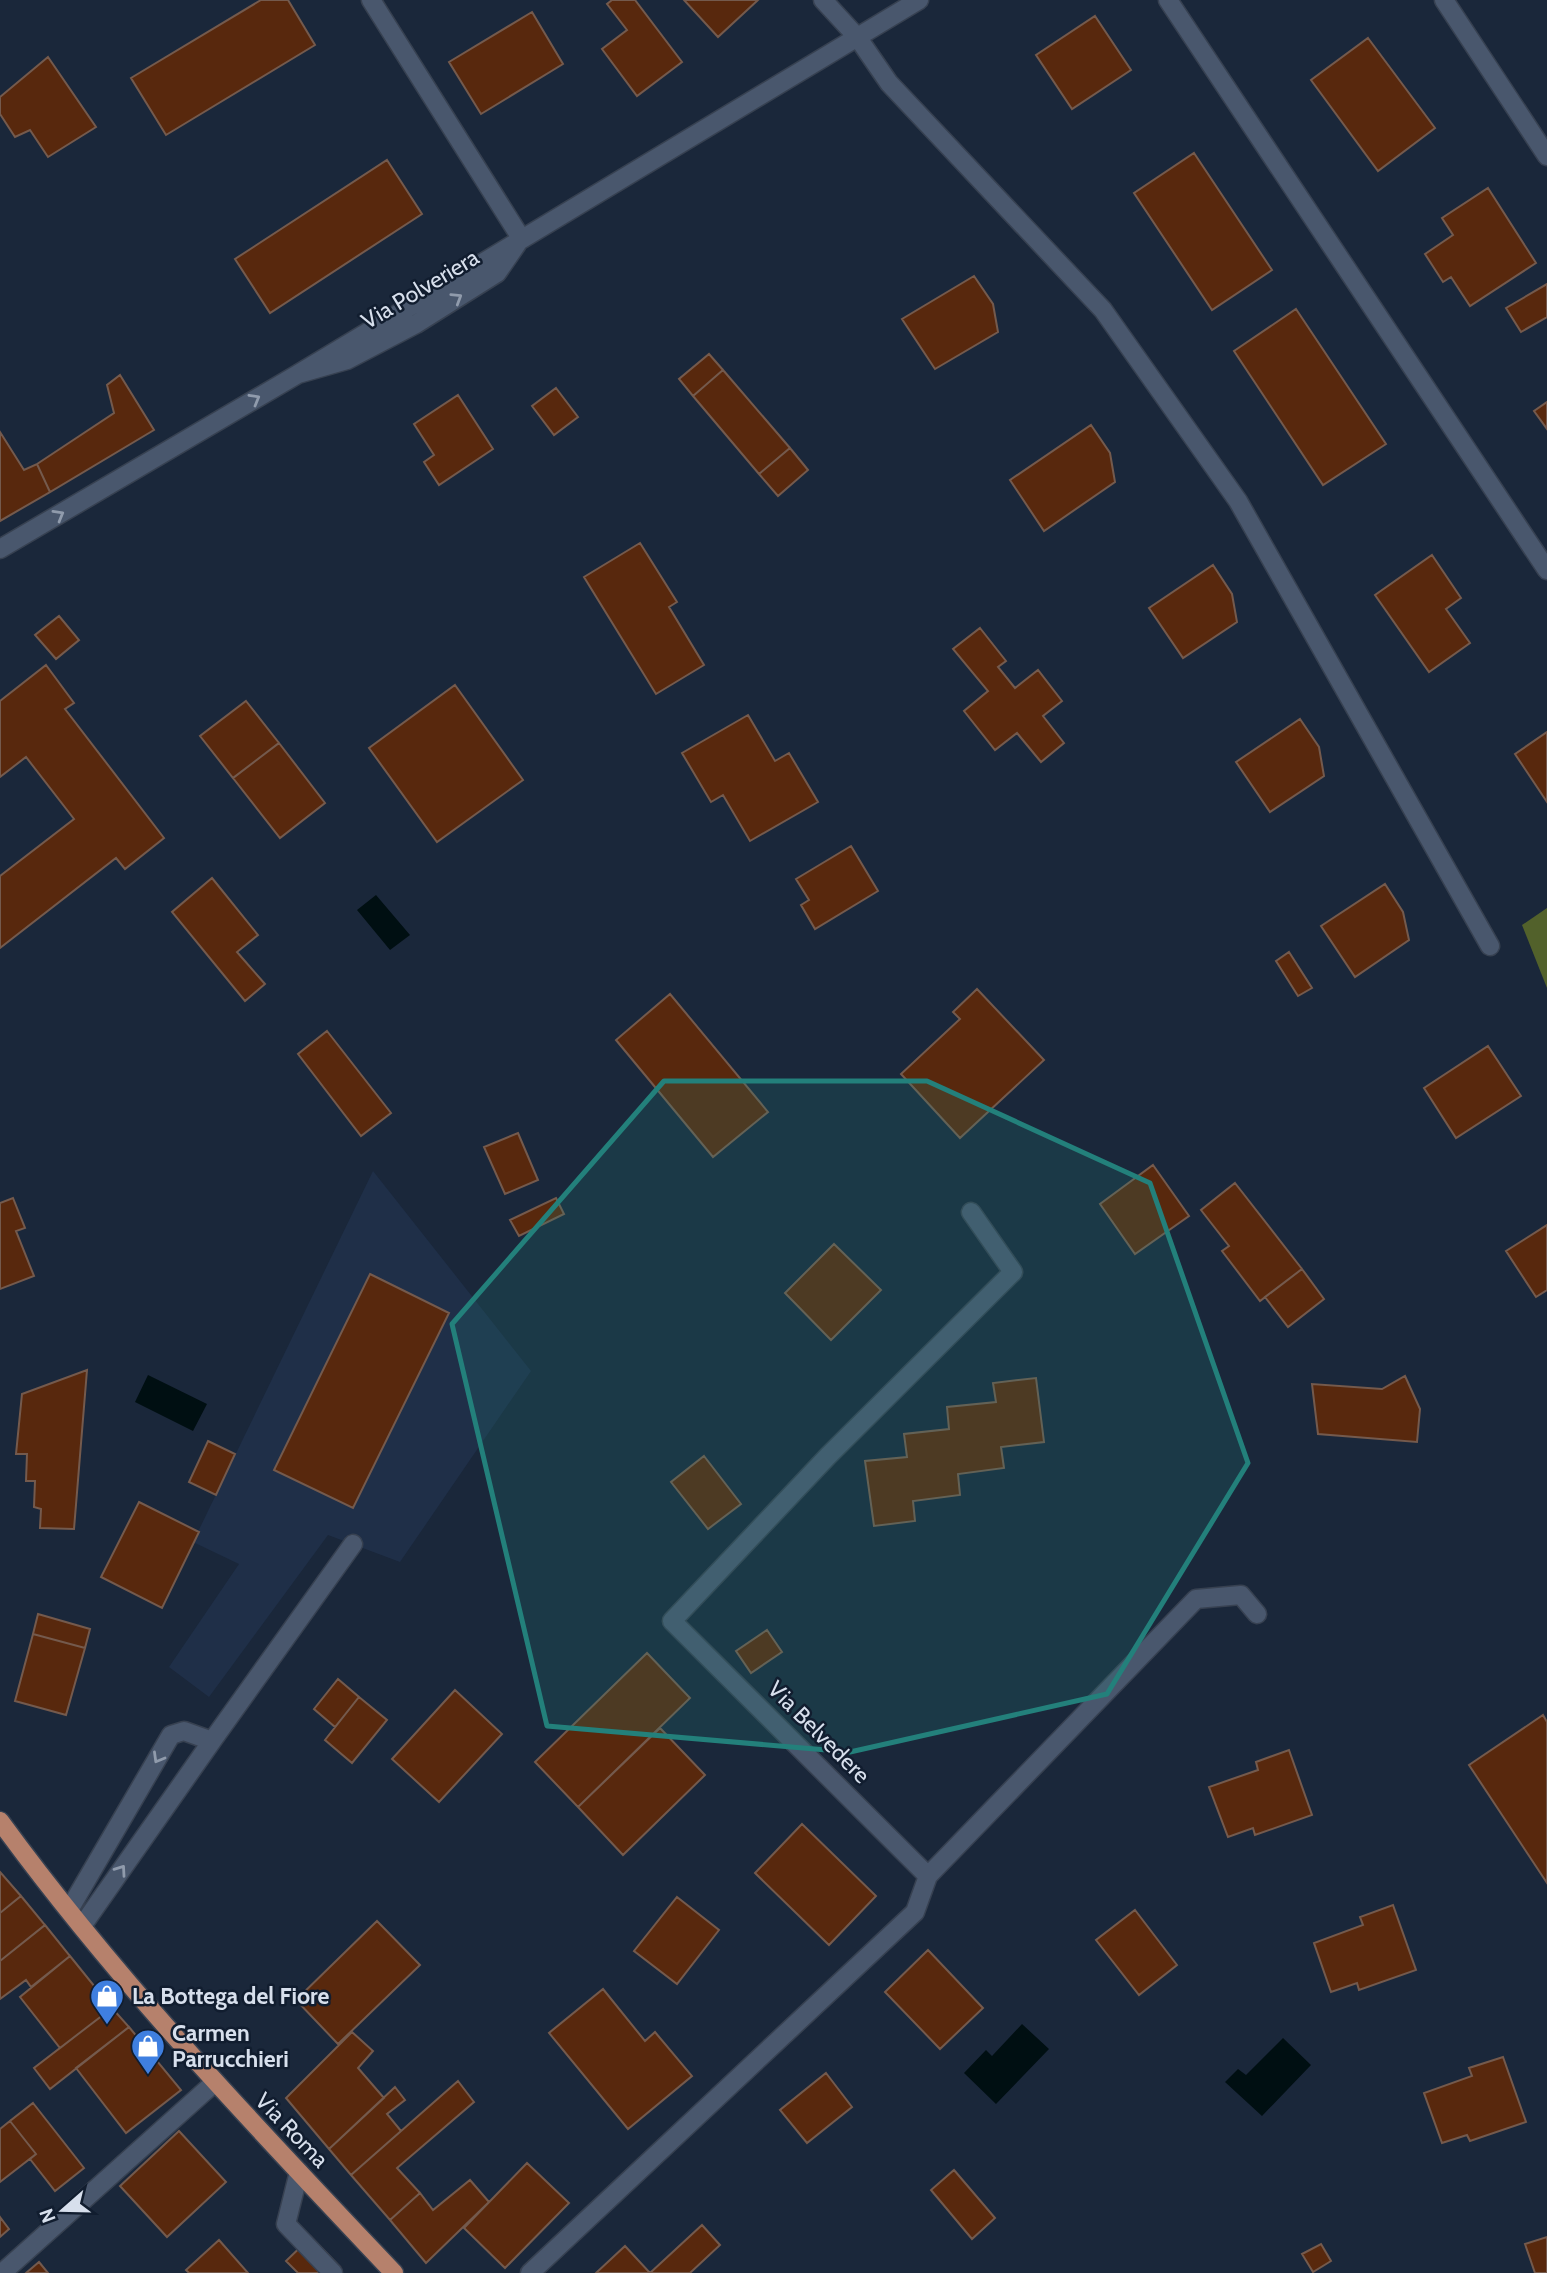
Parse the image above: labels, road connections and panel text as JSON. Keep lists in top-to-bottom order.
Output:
{
  "streets": {
    "main road": ["Via Roma"],
    "street": ["Via Belvedere"]
  },
  "places": {
    "shop": ["La Bottega del Fiore", "Carmen Parrucchieri"]
  },
  "north": "left"
}
